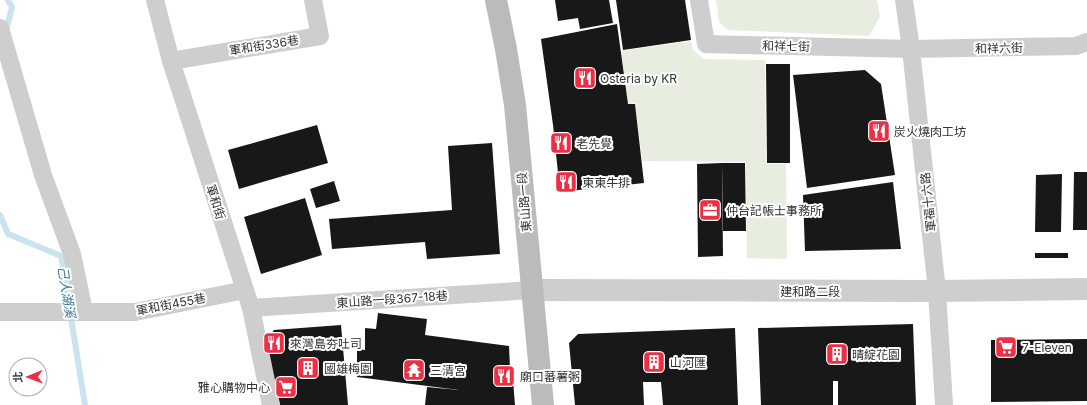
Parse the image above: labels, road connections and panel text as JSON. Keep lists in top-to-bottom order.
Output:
{
  "streets": {
    "main road": ["東山路一段"],
    "street": [
      "軍和街336巷",
      "和祥七街",
      "和祥六街",
      "軍和街",
      "軍福十六路",
      "建和路二段",
      "東山路一段367-18巷",
      "軍和街455巷"
    ]
  },
  "crossings": [
    ["軍和街336巷", "軍和街"],
    ["和祥七街", "和祥六街"],
    ["和祥七街", "軍福十六路"],
    ["和祥六街", "軍福十六路"],
    ["軍和街", "東山路一段367-18巷"],
    ["軍和街", "軍和街455巷"],
    ["東山路一段", "建和路二段"],
    ["東山路一段", "東山路一段367-18巷"],
    ["軍福十六路", "建和路二段"],
    ["建和路二段", "東山路一段367-18巷"]
  ],
  "water": ["己人湖溪"],
  "places": {
    "restaurant": [
      "Osteria by KR",
      "炭火燒肉工坊",
      "老先覺",
      "東東牛排",
      "來灣島夯吐司",
      "廟口蕃薯粥"
    ],
    "office": ["仲台記帳士事務所"],
    "supermarket": ["7-Eleven", "雅心購物中心"],
    "building": ["晴綻花園", "山河匯", "國雄梅園"],
    "temple": ["三清宮"]
  },
  "north": "left"
}
